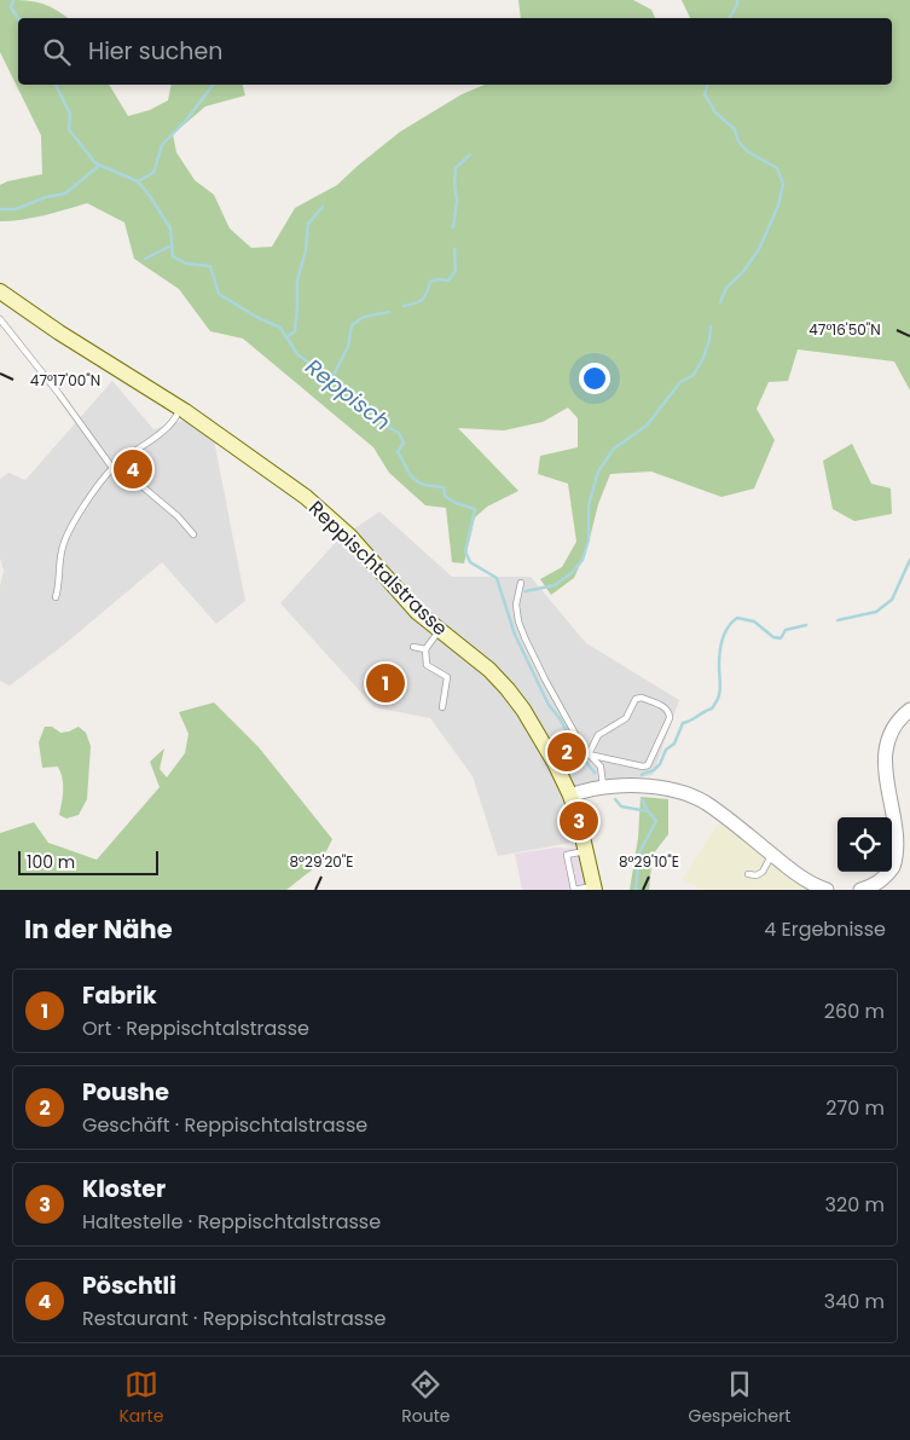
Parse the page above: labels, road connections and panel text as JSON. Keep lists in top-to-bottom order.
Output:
{
  "streets": {
    "main road": ["Reppischtalstrasse"]
  },
  "water": ["Reppisch"],
  "scale_bar": "100 m",
  "page": {
    "search": "Hier suchen",
    "pins": [
      "4",
      "1",
      "2",
      "3"
    ],
    "scale": "100 m",
    "heading": ["In der Nähe", "4 Ergebnisse"],
    "list": [
      {
        "mark": "1",
        "name": "Fabrik",
        "note": "Ort · Reppischtalstrasse",
        "value": "260 m"
      },
      {
        "mark": "2",
        "name": "Poushe",
        "note": "Geschäft · Reppischtalstrasse",
        "value": "270 m"
      },
      {
        "mark": "3",
        "name": "Kloster",
        "note": "Haltestelle · Reppischtalstrasse",
        "value": "320 m"
      },
      {
        "mark": "4",
        "name": "Pöschtli",
        "note": "Restaurant · Reppischtalstrasse",
        "value": "340 m"
      }
    ],
    "nav": ["Karte", "Route", "Gespeichert"]
  },
  "coordinates": [
    "47°16'50\"N",
    "47°17'00\"N",
    "8°29'20\"E",
    "8°29'10\"E"
  ]
}
